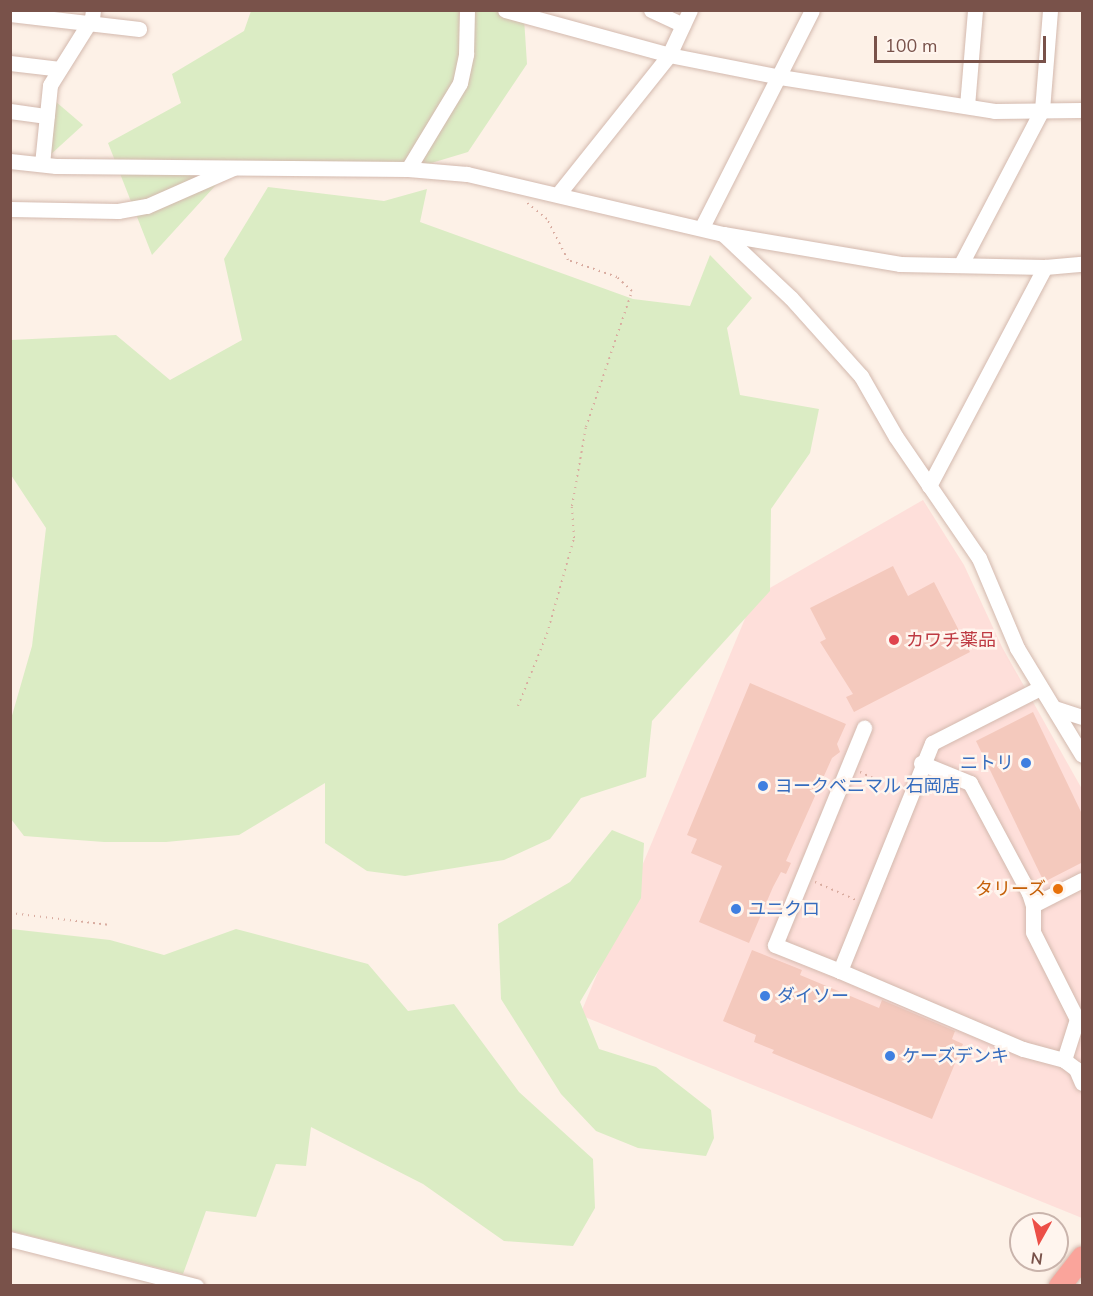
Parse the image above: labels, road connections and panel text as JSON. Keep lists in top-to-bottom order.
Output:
{
  "places": [
    "カワチ薬品",
    "ニトリ",
    "ヨークベニマル 石岡店",
    "タリーズ",
    "ユニクロ",
    "ダイソー",
    "ケーズデンキ"
  ],
  "scale_bar": "100 m",
  "north": "bottom"
}
